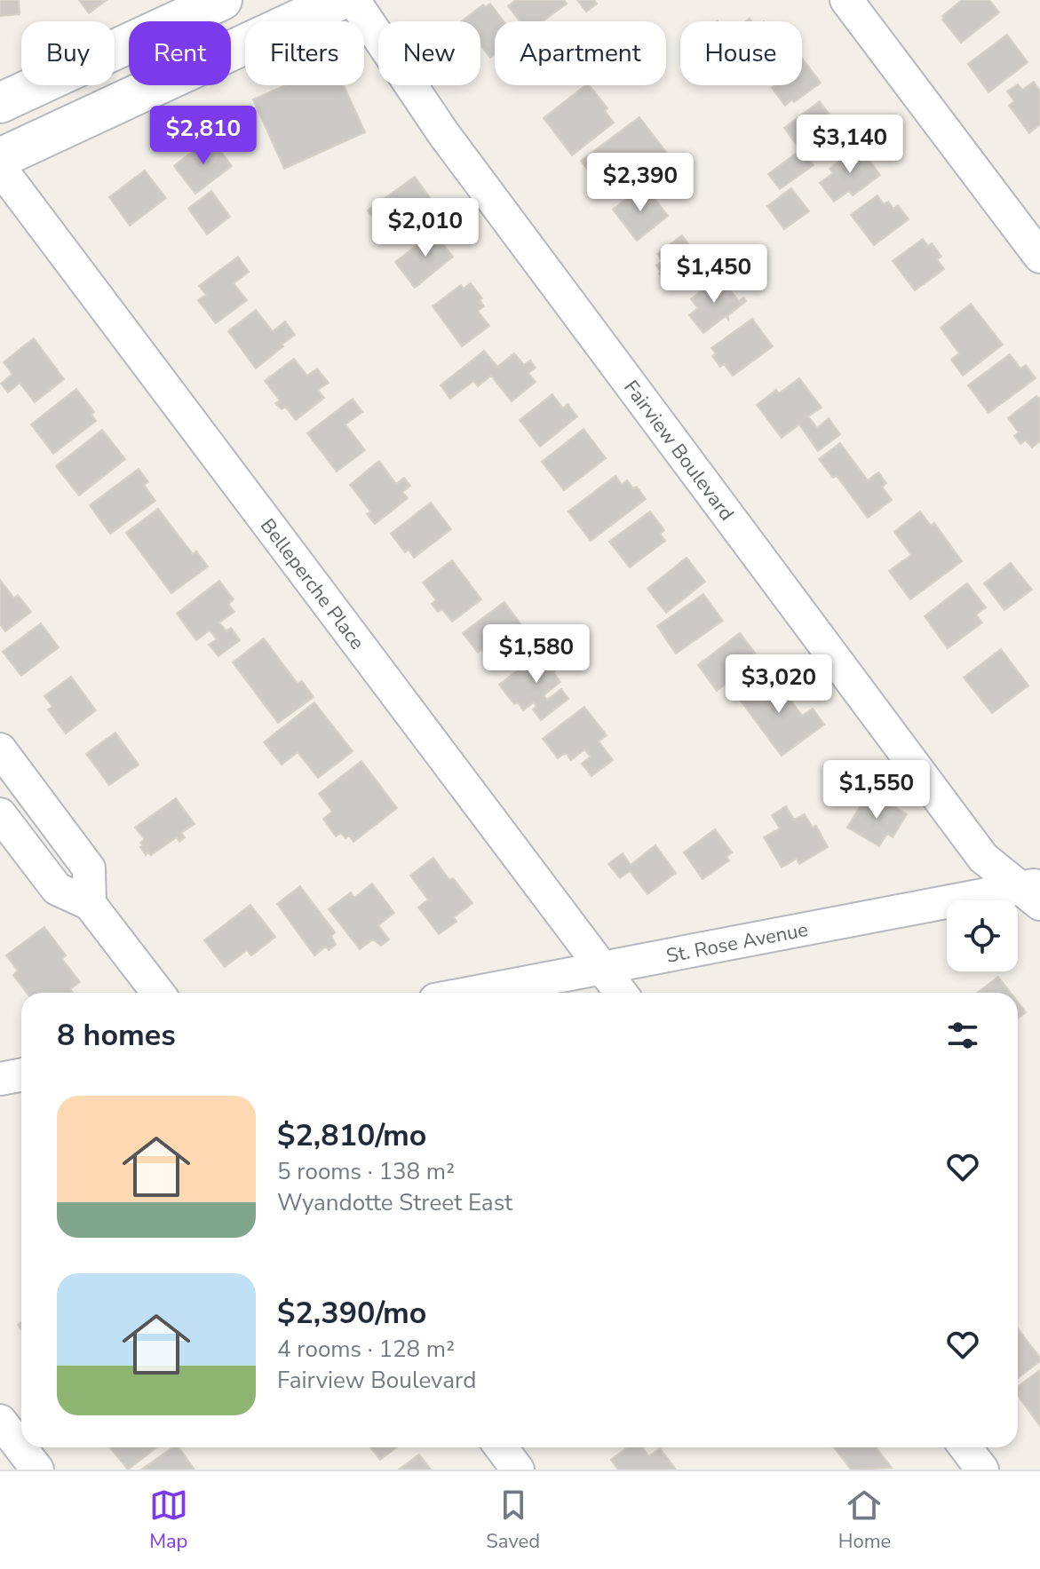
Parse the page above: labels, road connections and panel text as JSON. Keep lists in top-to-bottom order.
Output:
{
  "streets": {
    "street": ["Fairview Boulevard", "Belleperche Place", "St. Rose Avenue"]
  },
  "crossings": [
    ["Fairview Boulevard", "St. Rose Avenue"],
    ["Belleperche Place", "St. Rose Avenue"]
  ],
  "page": {
    "chip": [
      "Buy",
      "Rent",
      "Filters",
      "New",
      "Apartment",
      "House"
    ],
    "price": [
      "$2,810",
      "$3,140",
      "$2,390",
      "$2,010",
      "$1,450",
      "$1,580",
      "$3,020",
      "$1,550"
    ],
    "heading": "8 homes",
    "list": [
      {
        "name": "$2,810/mo",
        "note": "5 rooms · 138 m² · Wyandotte Street East"
      },
      {
        "name": "$2,390/mo",
        "note": "4 rooms · 128 m² · Fairview Boulevard"
      }
    ],
    "tabs": ["Map", "Saved", "Home"]
  }
}
